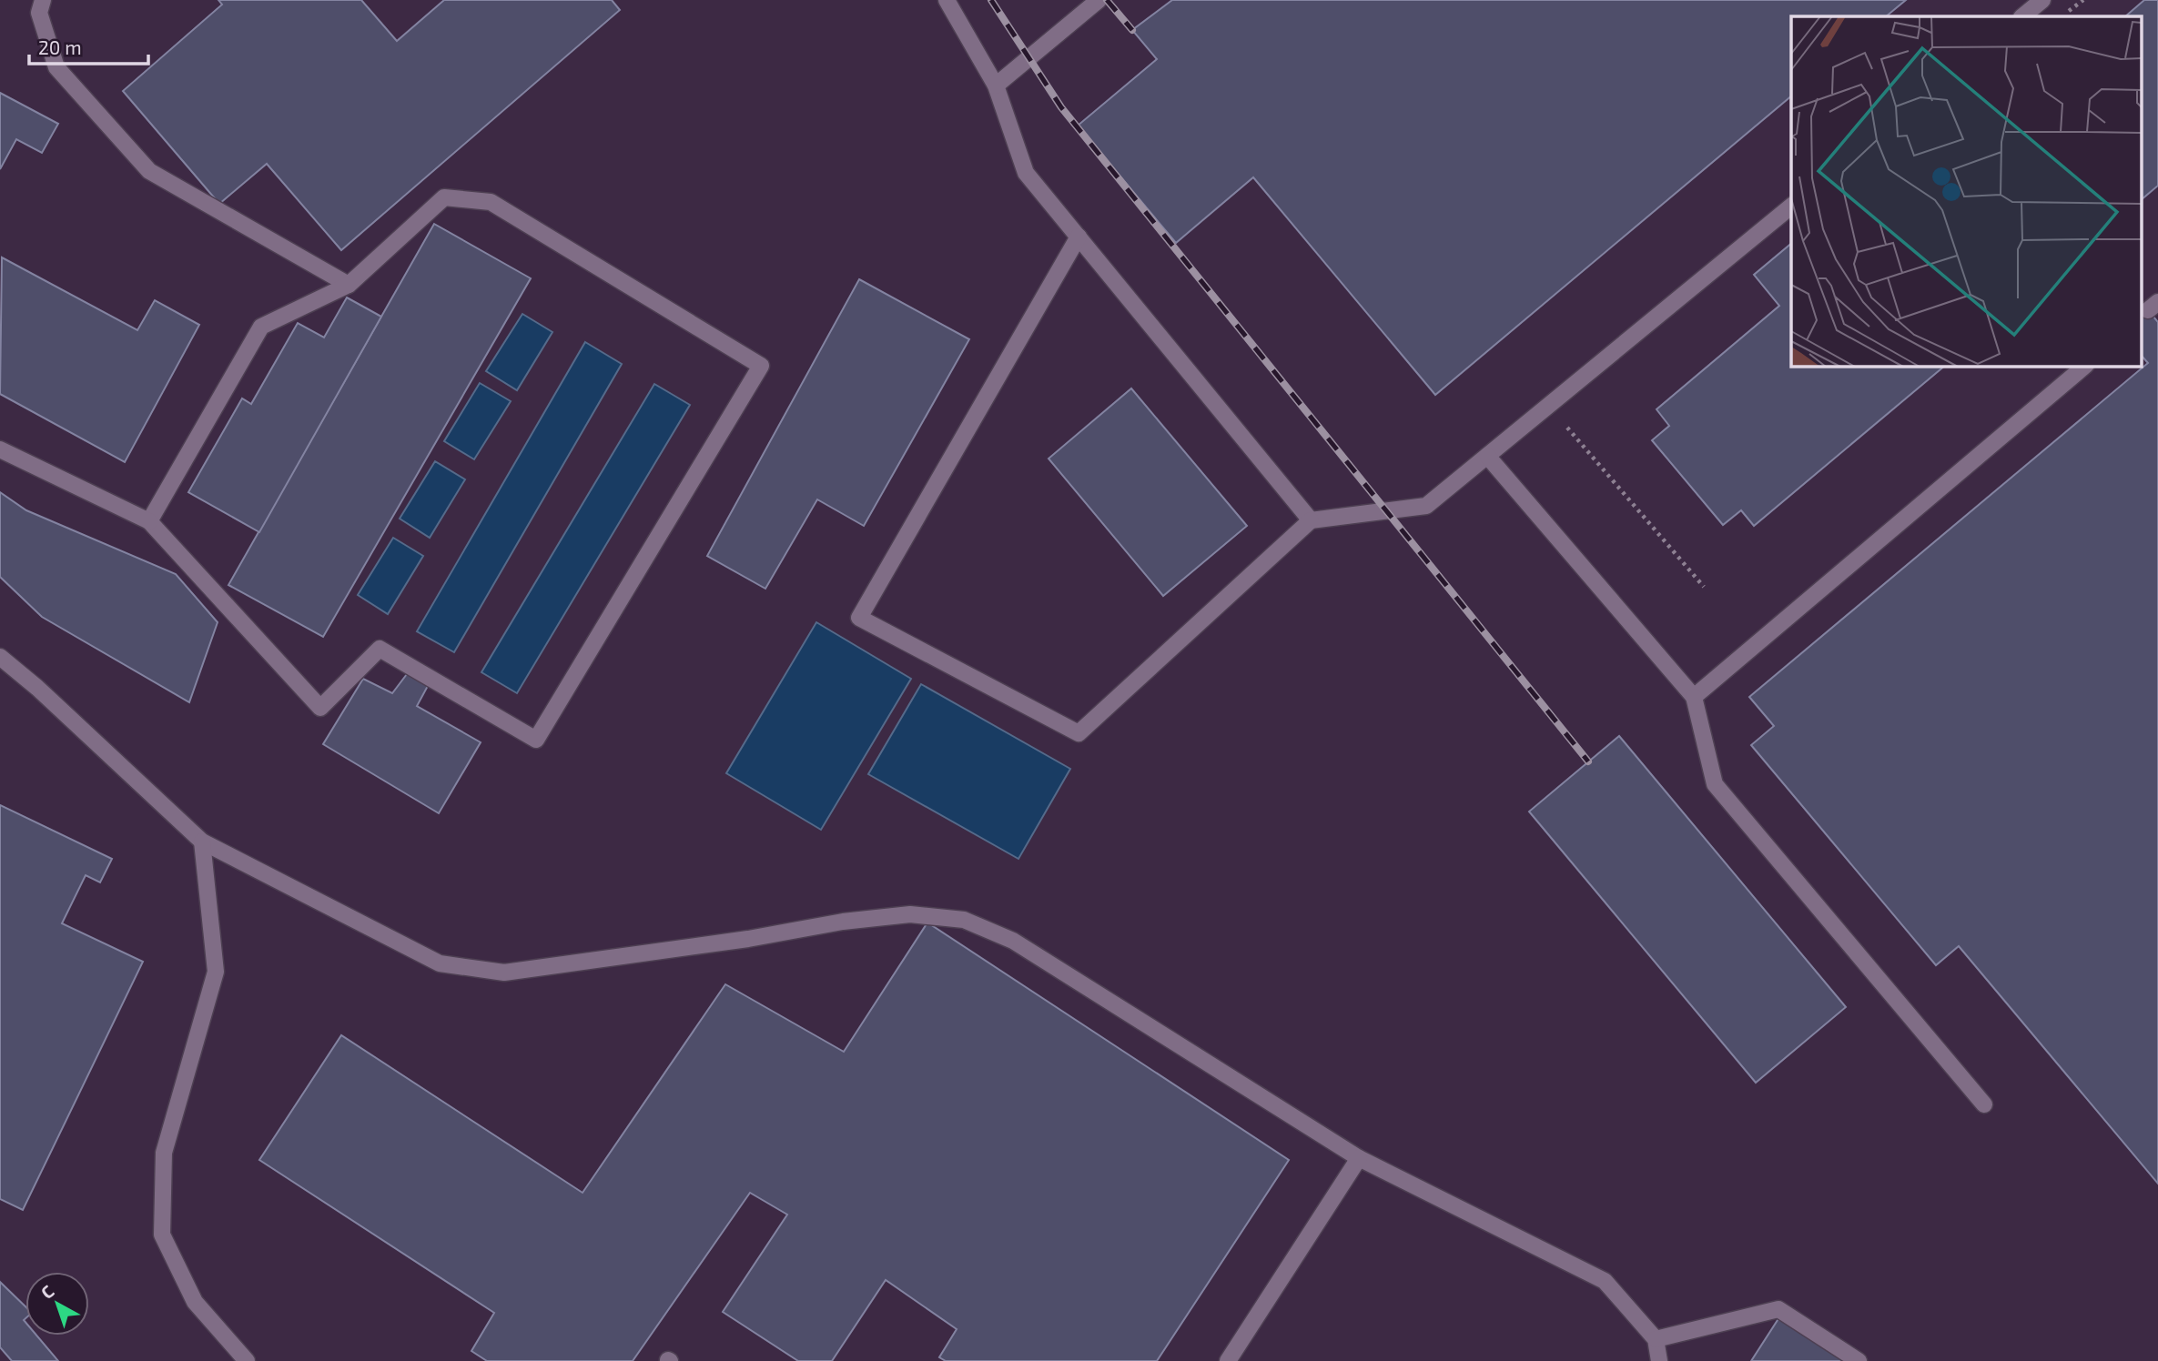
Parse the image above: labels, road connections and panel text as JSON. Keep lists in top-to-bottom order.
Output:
{
  "scale_bar": "20 m",
  "north": "top left"
}
